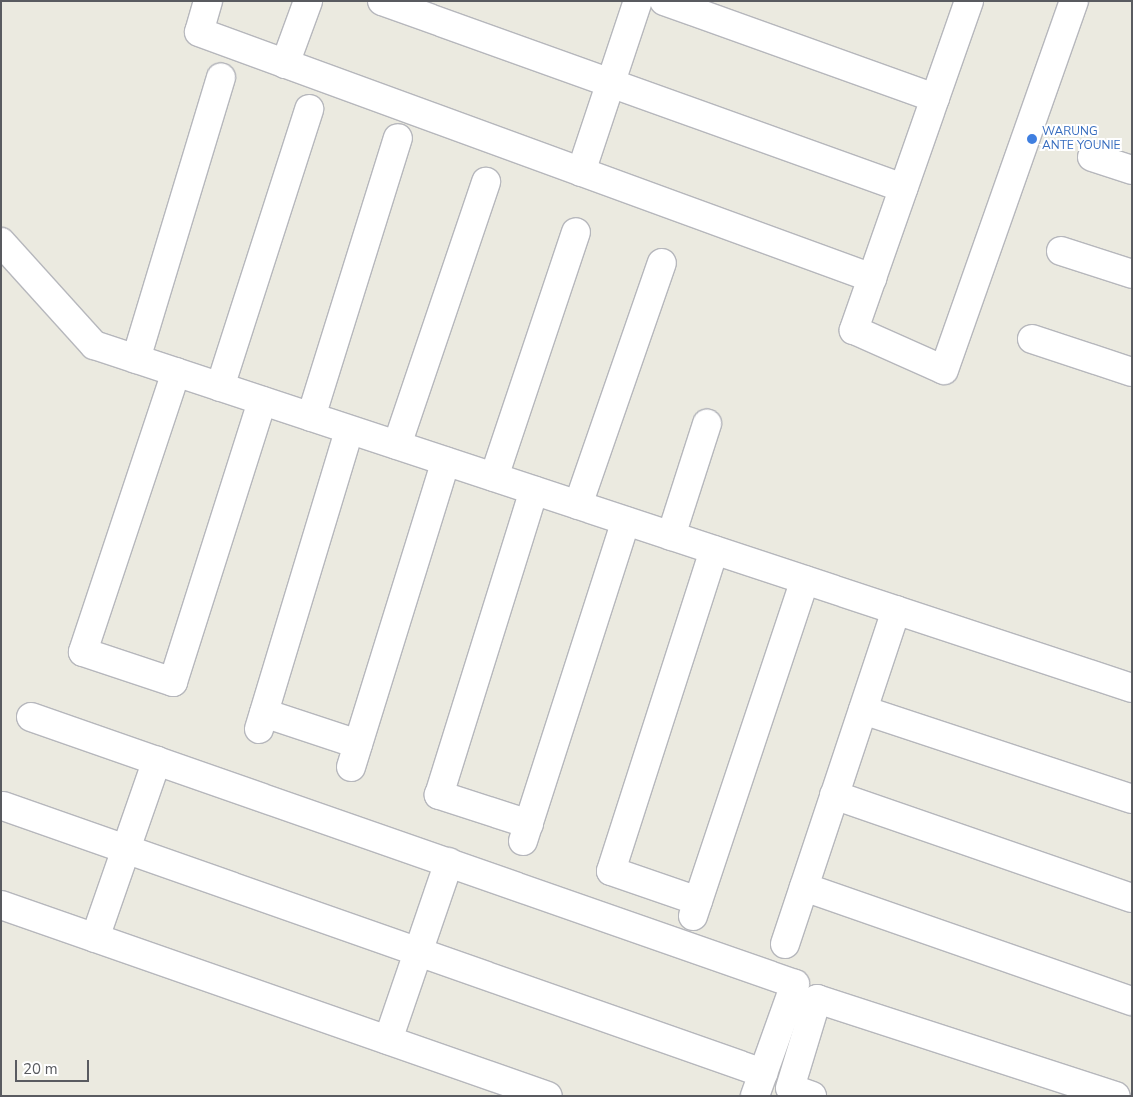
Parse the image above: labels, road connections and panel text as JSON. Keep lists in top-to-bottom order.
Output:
{
  "places": ["WARUNG ANTE YOUNIE"],
  "scale_bar": "20 m"
}
